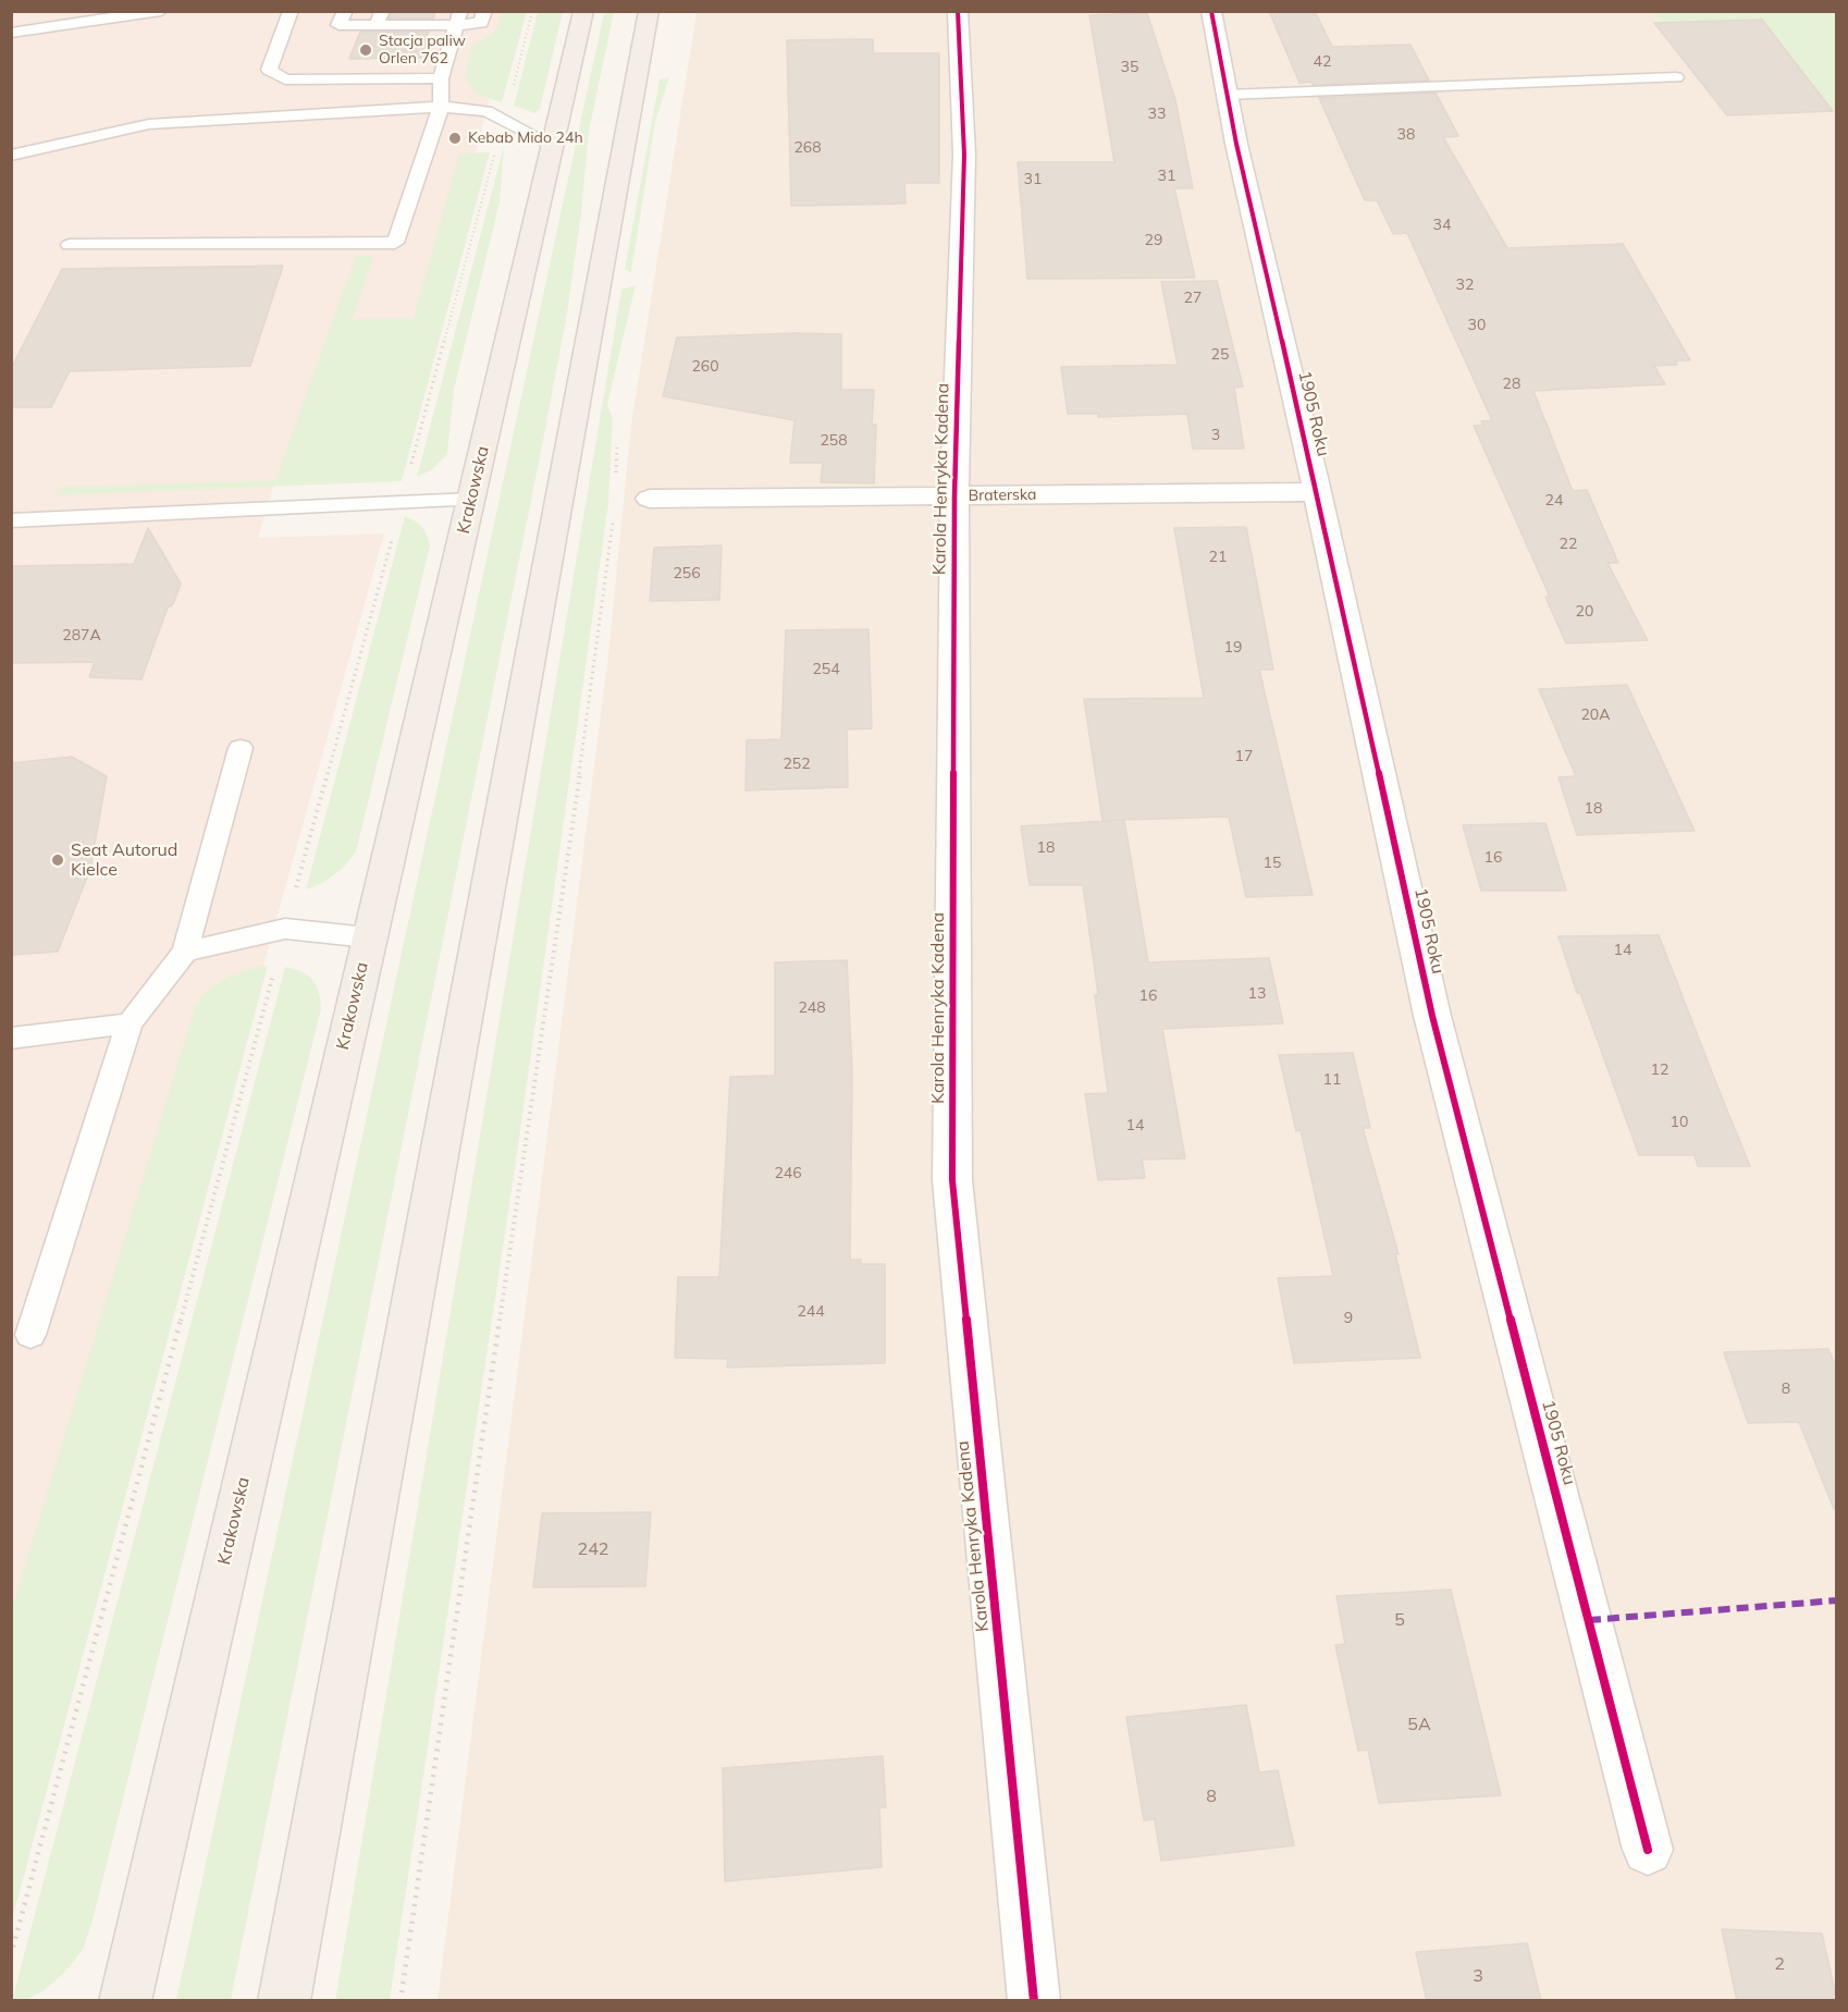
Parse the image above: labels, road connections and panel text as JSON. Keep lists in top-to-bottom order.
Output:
{
  "streets": {
    "main road": ["Krakowska"],
    "street": ["1905 Roku", "Karola Henryka Kadena", "Braterska"]
  },
  "crossings": [
    ["1905 Roku", "Braterska"],
    ["Karola Henryka Kadena", "Braterska"]
  ],
  "places": ["Stacja paliw Orlen 762", "Kebab Mido 24h", "Seat Autorud Kielce"],
  "house_numbers": [
    "42",
    "35",
    "33",
    "38",
    "268",
    "31",
    "31",
    "34",
    "29",
    "32",
    "27",
    "30",
    "25",
    "260",
    "28",
    "3",
    "258",
    "24",
    "22",
    "21",
    "256",
    "20",
    "287A",
    "19",
    "254",
    "20A",
    "17",
    "252",
    "18",
    "18",
    "16",
    "15",
    "14",
    "13",
    "16",
    "248",
    "12",
    "11",
    "10",
    "14",
    "246",
    "244",
    "9",
    "8",
    "242",
    "5",
    "5A",
    "8",
    "2",
    "3"
  ]
}
